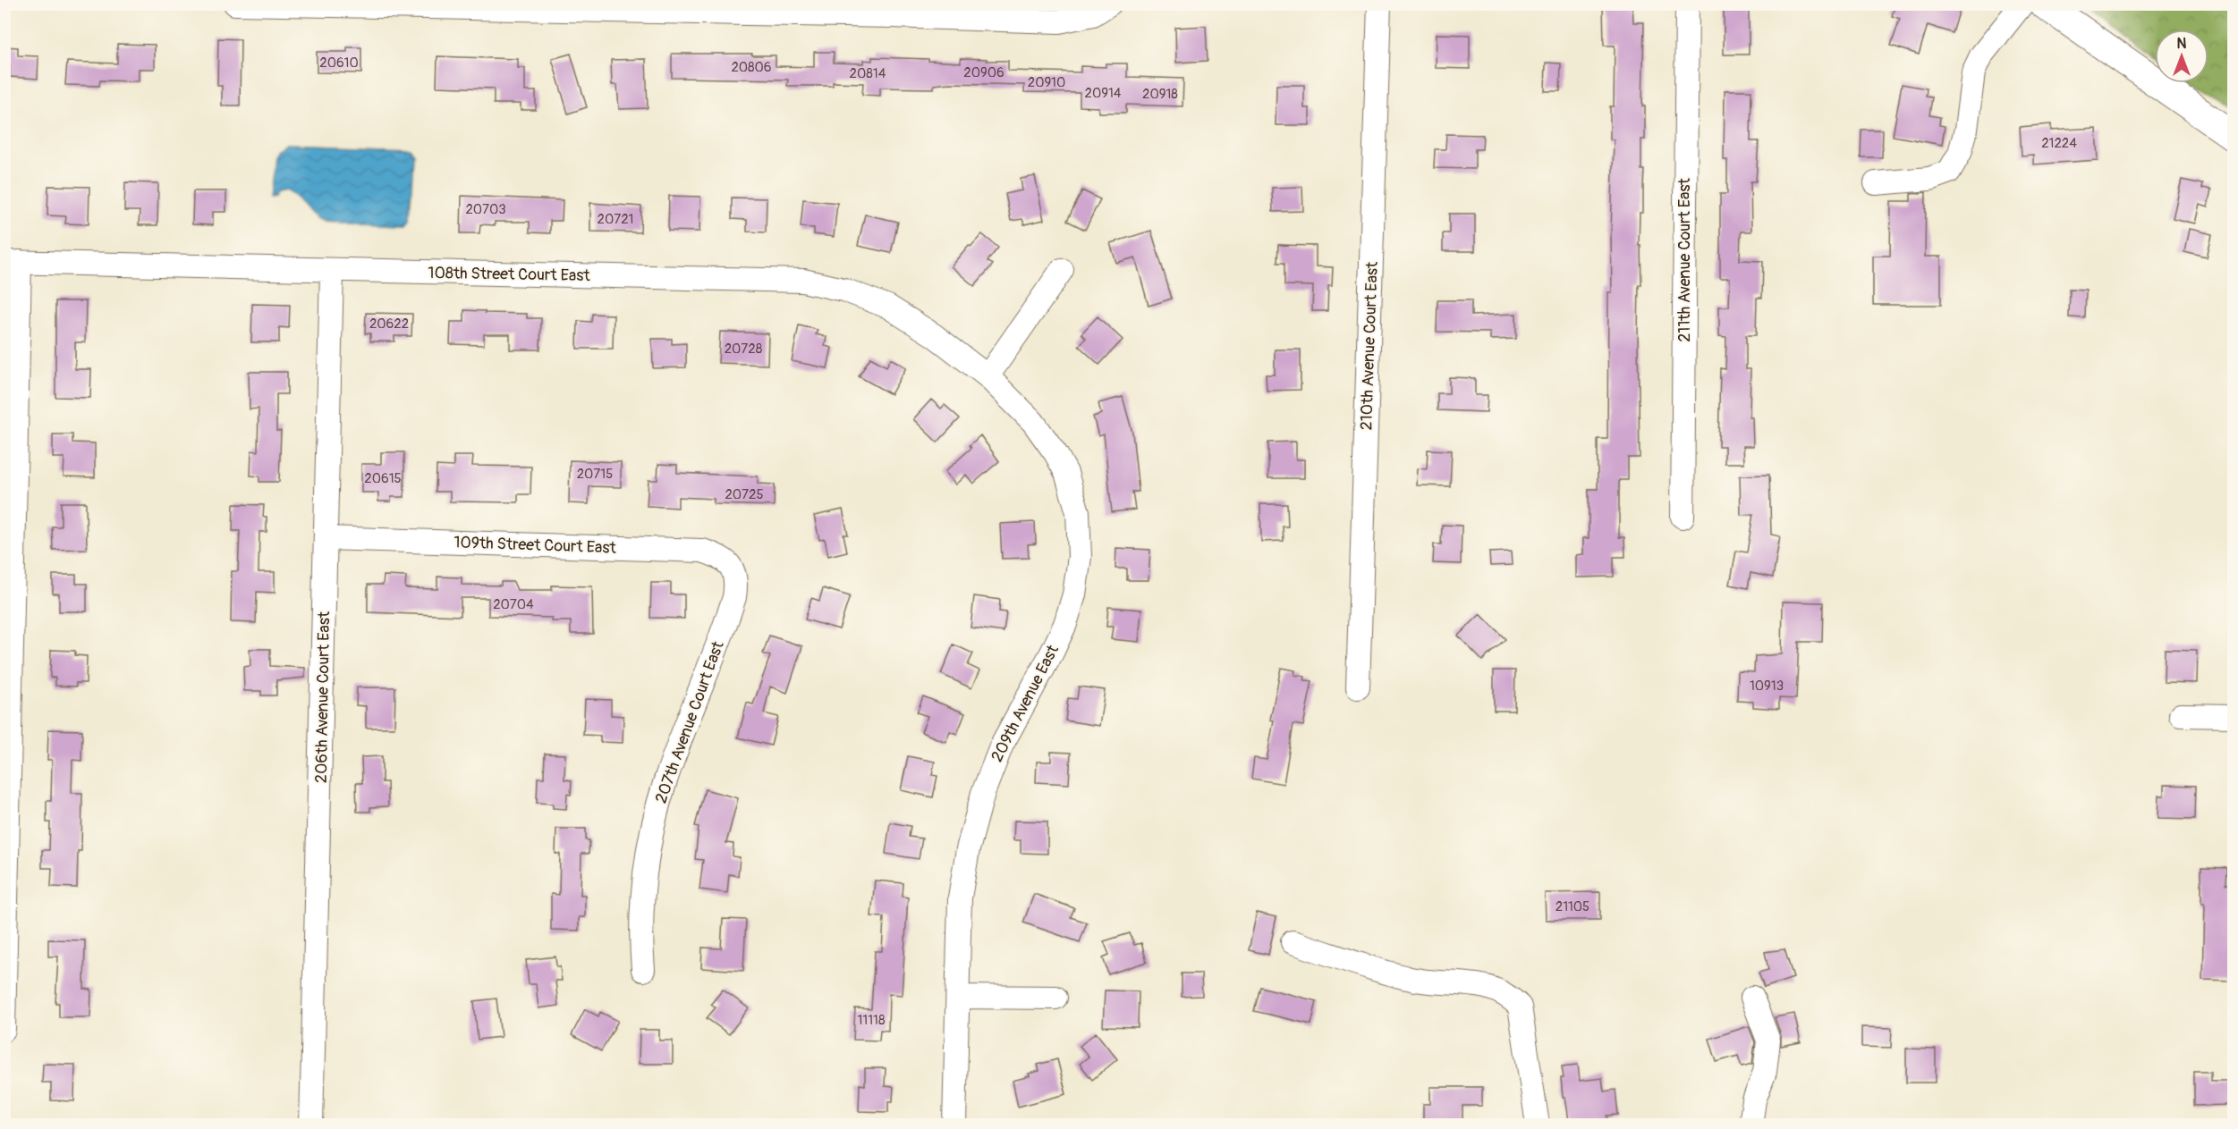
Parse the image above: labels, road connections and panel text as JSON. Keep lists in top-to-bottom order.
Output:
{
  "streets": {
    "street": [
      "211th Avenue Court East",
      "108th Street Court East",
      "210th Avenue Court East",
      "109th Street Court East",
      "206th Avenue Court East",
      "209th Avenue East",
      "207th Avenue Court East"
    ]
  },
  "crossings": [
    ["108th Street Court East", "206th Avenue Court East"],
    ["108th Street Court East", "209th Avenue East"],
    ["109th Street Court East", "206th Avenue Court East"],
    ["109th Street Court East", "207th Avenue Court East"]
  ],
  "house_numbers": [
    "20610",
    "20806",
    "20906",
    "20814",
    "20910",
    "20914",
    "20918",
    "21224",
    "20703",
    "20721",
    "20622",
    "20728",
    "20715",
    "20615",
    "20725",
    "20704",
    "10913",
    "21105",
    "11118"
  ],
  "north": "top"
}
